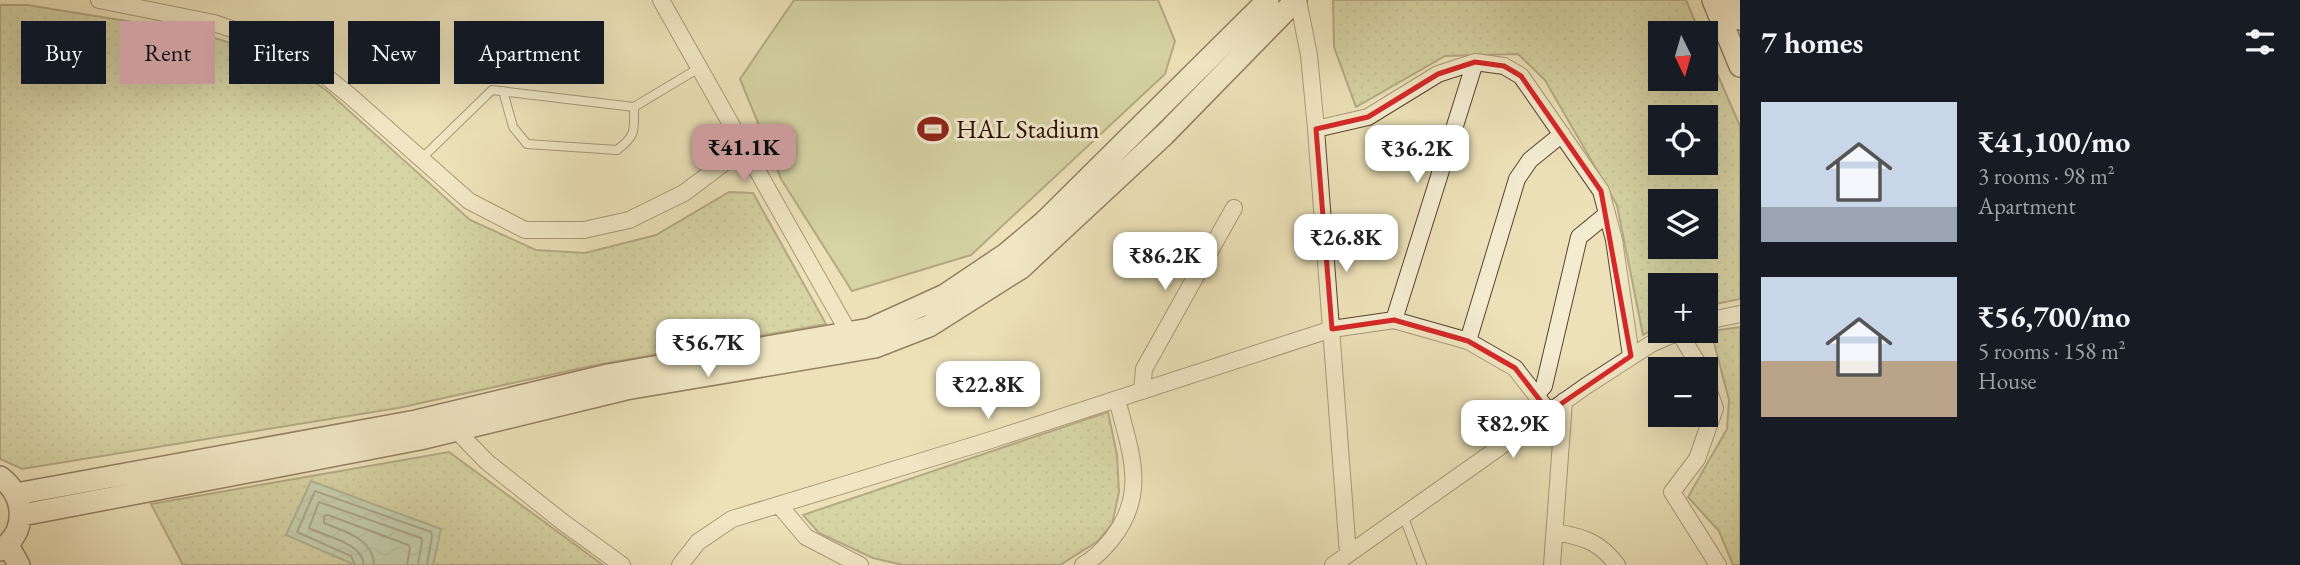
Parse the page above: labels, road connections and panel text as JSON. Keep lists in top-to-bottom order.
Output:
{
  "places": {
    "sports": ["HAL Stadium"]
  },
  "north": "bottom",
  "page": {
    "heading": "7 homes",
    "map_buttons": ["+", "−"],
    "chip": [
      "Buy",
      "Rent",
      "Filters",
      "New",
      "Apartment"
    ],
    "list": [
      {
        "name": "₹41,100/mo",
        "note": "3 rooms · 98 m² · Apartment"
      },
      {
        "name": "₹56,700/mo",
        "note": "5 rooms · 158 m² · House"
      }
    ],
    "price": [
      "₹41.1K",
      "₹36.2K",
      "₹26.8K",
      "₹86.2K",
      "₹56.7K",
      "₹22.8K",
      "₹82.9K"
    ]
  }
}
